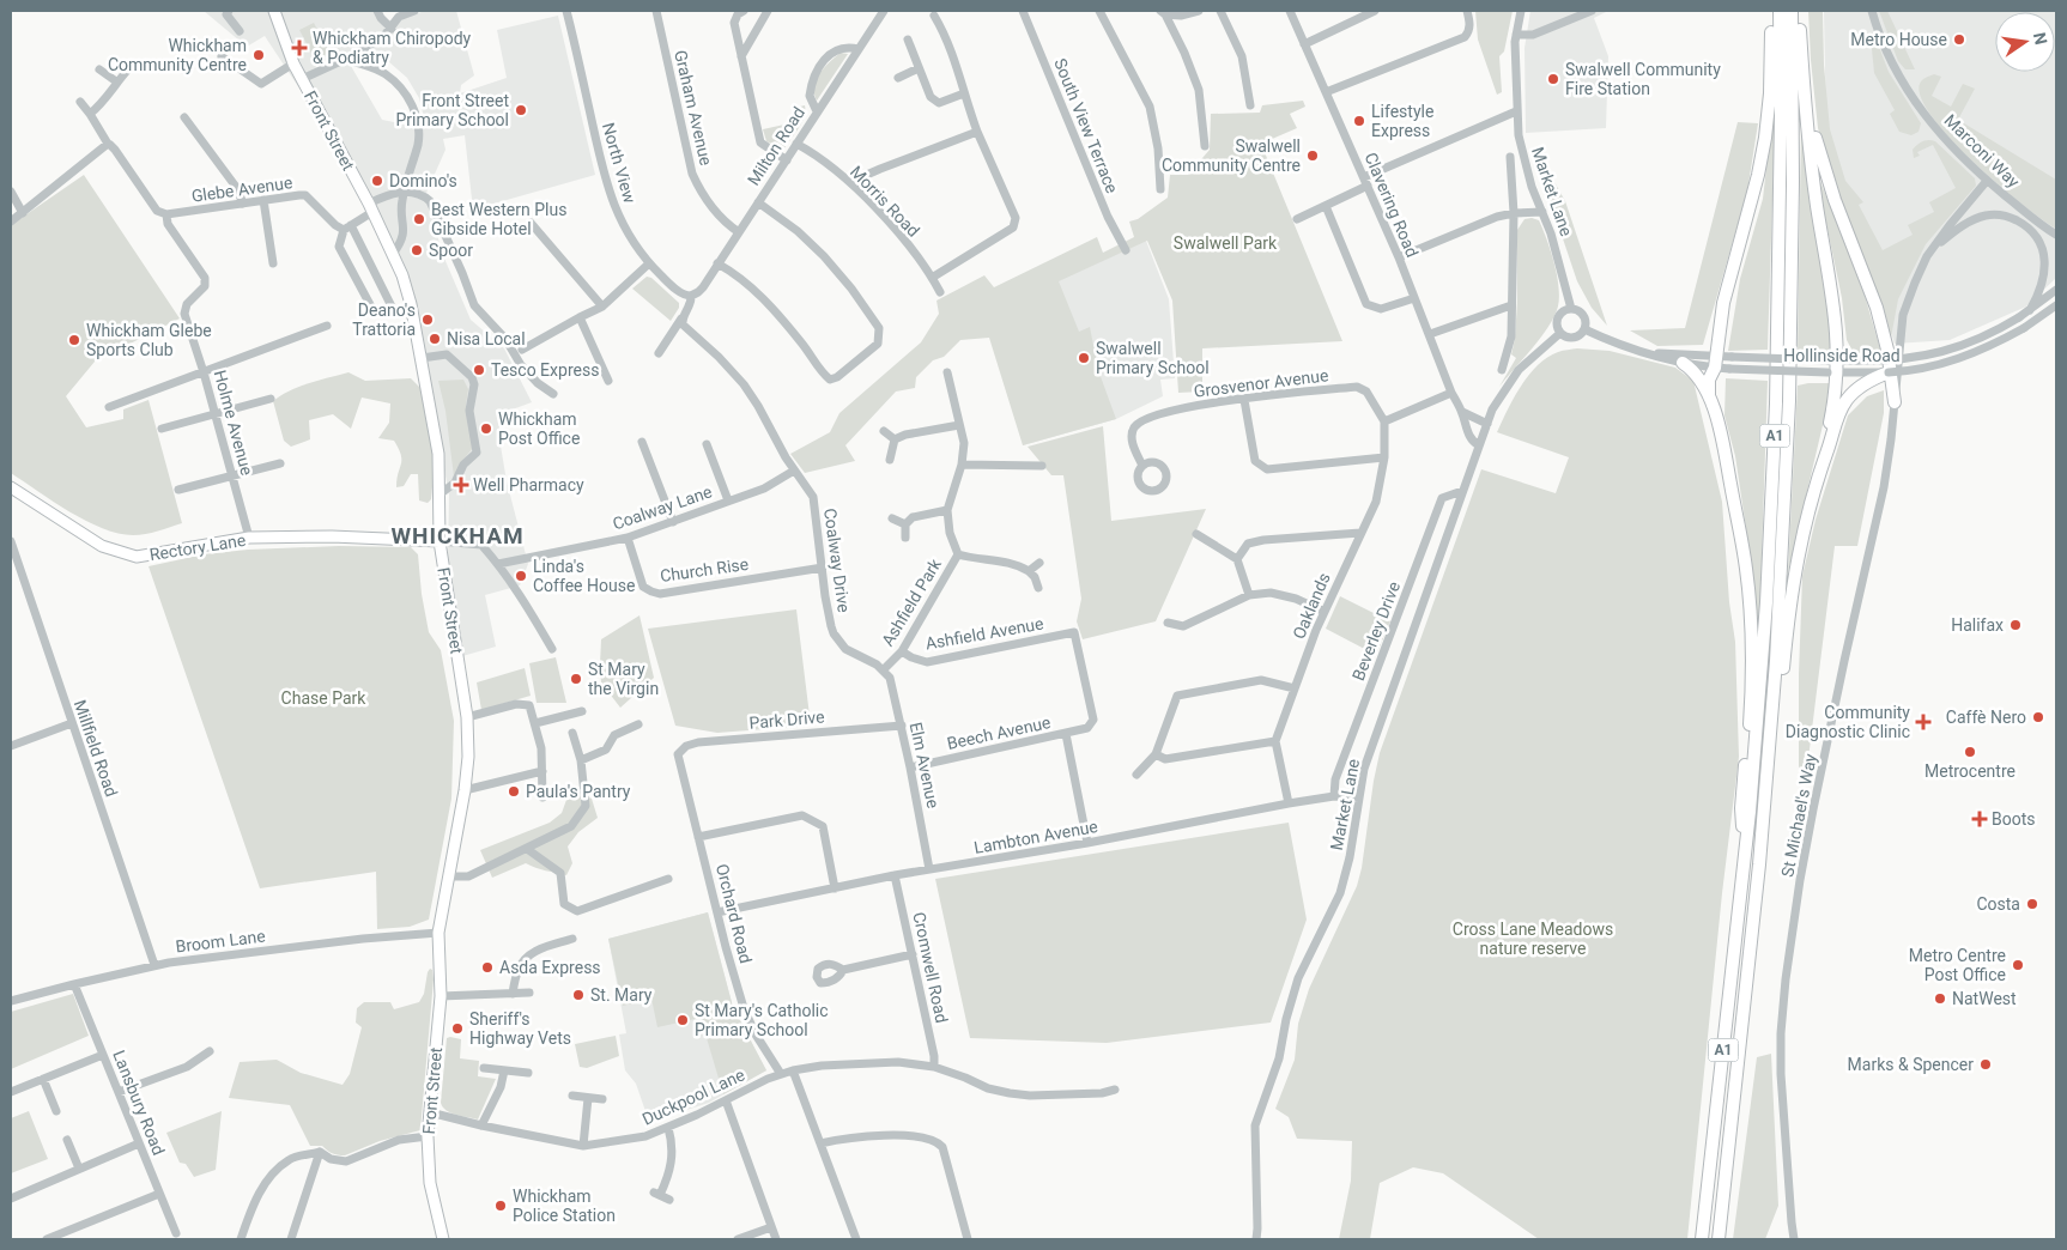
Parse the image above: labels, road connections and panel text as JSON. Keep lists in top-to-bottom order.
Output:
{
  "streets": {
    "highway": ["A1"],
    "main road": ["Front Street", "Rectory Lane"],
    "street": [
      "Graham Avenue",
      "South View Terrace",
      "Milton Road",
      "Marconi Way",
      "North View",
      "Glebe Avenue",
      "Market Lane",
      "Morris Road",
      "Clavering Road",
      "Hollinside Road",
      "Grosvenor Avenue",
      "Holme Avenue",
      "Coalway Lane",
      "Coalway Drive",
      "Church Rise",
      "Ashfield Park",
      "Oaklands",
      "Beverley Drive",
      "Ashfield Avenue",
      "Park Drive",
      "Beech Avenue",
      "Millfield Road",
      "Elm Avenue",
      "St Michael's Way",
      "Lambton Avenue",
      "Orchard Road",
      "Broom Lane",
      "Cromwell Road",
      "Duckpool Lane",
      "Lansbury Road"
    ]
  },
  "crossings": [
    ["Graham Avenue", "Milton Road"],
    ["Front Street", "Rectory Lane"],
    ["Front Street", "Broom Lane"],
    ["Front Street", "Duckpool Lane"],
    ["Milton Road", "North View"],
    ["Milton Road", "Morris Road"],
    ["Glebe Avenue", "Holme Avenue"],
    ["Market Lane", "Clavering Road"],
    ["Market Lane", "Hollinside Road"],
    ["Market Lane", "Beverley Drive"],
    ["Market Lane", "Lambton Avenue"],
    ["Grosvenor Avenue", "Oaklands"],
    ["Holme Avenue", "Rectory Lane"],
    ["Coalway Lane", "Coalway Drive"],
    ["Coalway Lane", "Church Rise"],
    ["Coalway Drive", "Church Rise"],
    ["Coalway Drive", "Ashfield Park"],
    ["Coalway Drive", "Elm Avenue"],
    ["Ashfield Park", "Ashfield Avenue"],
    ["Ashfield Park", "Elm Avenue"],
    ["Beverley Drive", "Lambton Avenue"],
    ["Ashfield Avenue", "Beech Avenue"],
    ["Park Drive", "Elm Avenue"],
    ["Park Drive", "Orchard Road"],
    ["Beech Avenue", "Elm Avenue"],
    ["Millfield Road", "Broom Lane"],
    ["Elm Avenue", "Lambton Avenue"],
    ["Lambton Avenue", "Orchard Road"],
    ["Lambton Avenue", "Cromwell Road"],
    ["Orchard Road", "Duckpool Lane"],
    ["Broom Lane", "Lansbury Road"],
    ["Cromwell Road", "Duckpool Lane"]
  ],
  "districts": ["WHICKHAM"],
  "parks": ["Swalwell Park", "Chase Park", "Cross Lane Meadows nature reserve"],
  "places": {
    "other": [
      "Metro House",
      "Whickham Community Centre",
      "Swalwell Community Fire Station",
      "Front Street Primary School",
      "Lifestyle Express",
      "Swalwell Community Centre",
      "Domino's",
      "Best Western Plus Gibside Hotel",
      "Spoor",
      "Deano's Trattoria",
      "Nisa Local",
      "Whickham Glebe Sports Club",
      "Swalwell Primary School",
      "Tesco Express",
      "Whickham Post Office",
      "Linda's Coffee House",
      "Halifax",
      "St Mary the Virgin",
      "Caffè Nero",
      "Metrocentre",
      "Paula's Pantry",
      "Costa",
      "Metro Centre Post Office",
      "Asda Express",
      "St. Mary",
      "NatWest",
      "St Mary's Catholic Primary School",
      "Sheriff's Highway Vets",
      "Marks & Spencer",
      "Whickham Police Station"
    ],
    "health": [
      "Whickham Chiropody & Podiatry",
      "Well Pharmacy",
      "Community Diagnostic Clinic",
      "Boots"
    ]
  },
  "north": "right"
}
